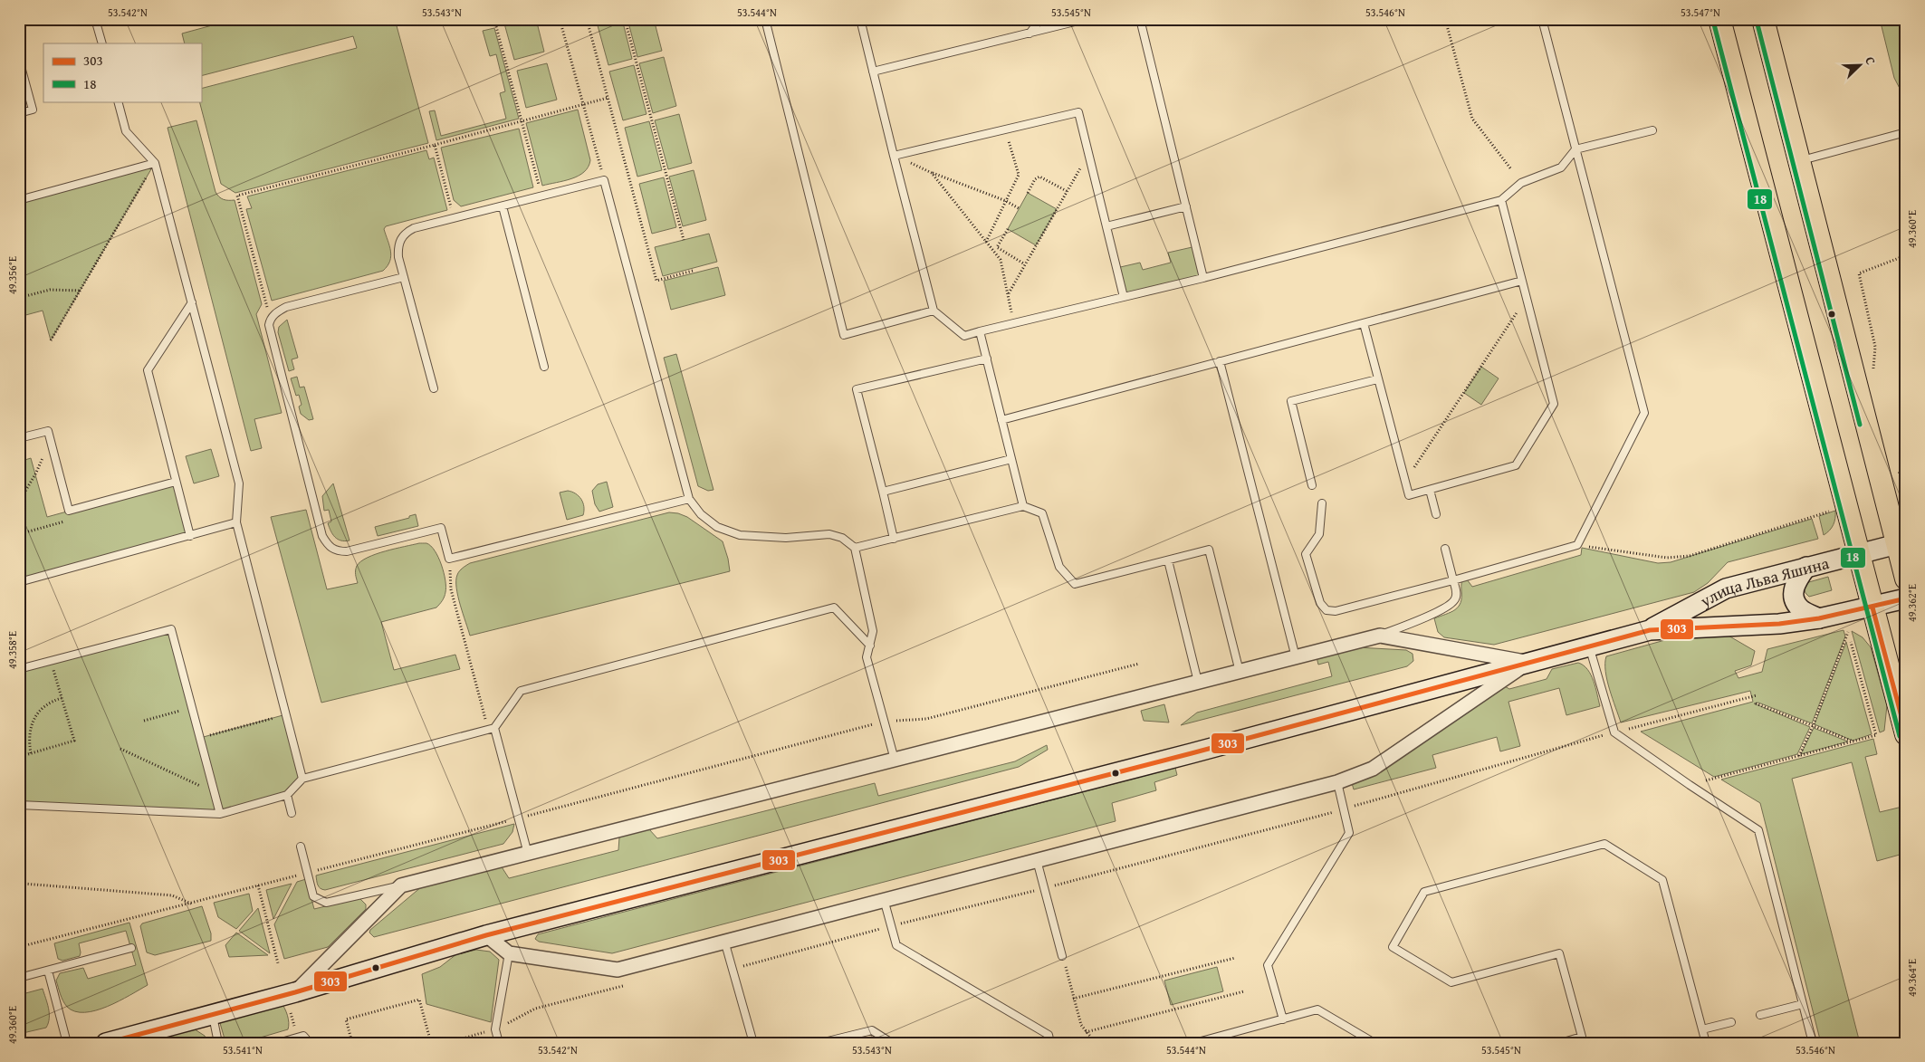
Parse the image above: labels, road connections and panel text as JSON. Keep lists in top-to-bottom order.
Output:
{
  "streets": {
    "main road": ["улица Льва Яшина"]
  },
  "lines": ["transit line 18", "transit line 303"],
  "legend": ["303", "18"],
  "north": "top right",
  "coordinates": [
    "53.542°N",
    "53.543°N",
    "53.544°N",
    "53.545°N",
    "53.546°N",
    "53.547°N",
    "49.360°E",
    "49.356°E",
    "49.362°E",
    "49.358°E",
    "49.364°E",
    "53.541°N"
  ]
}
